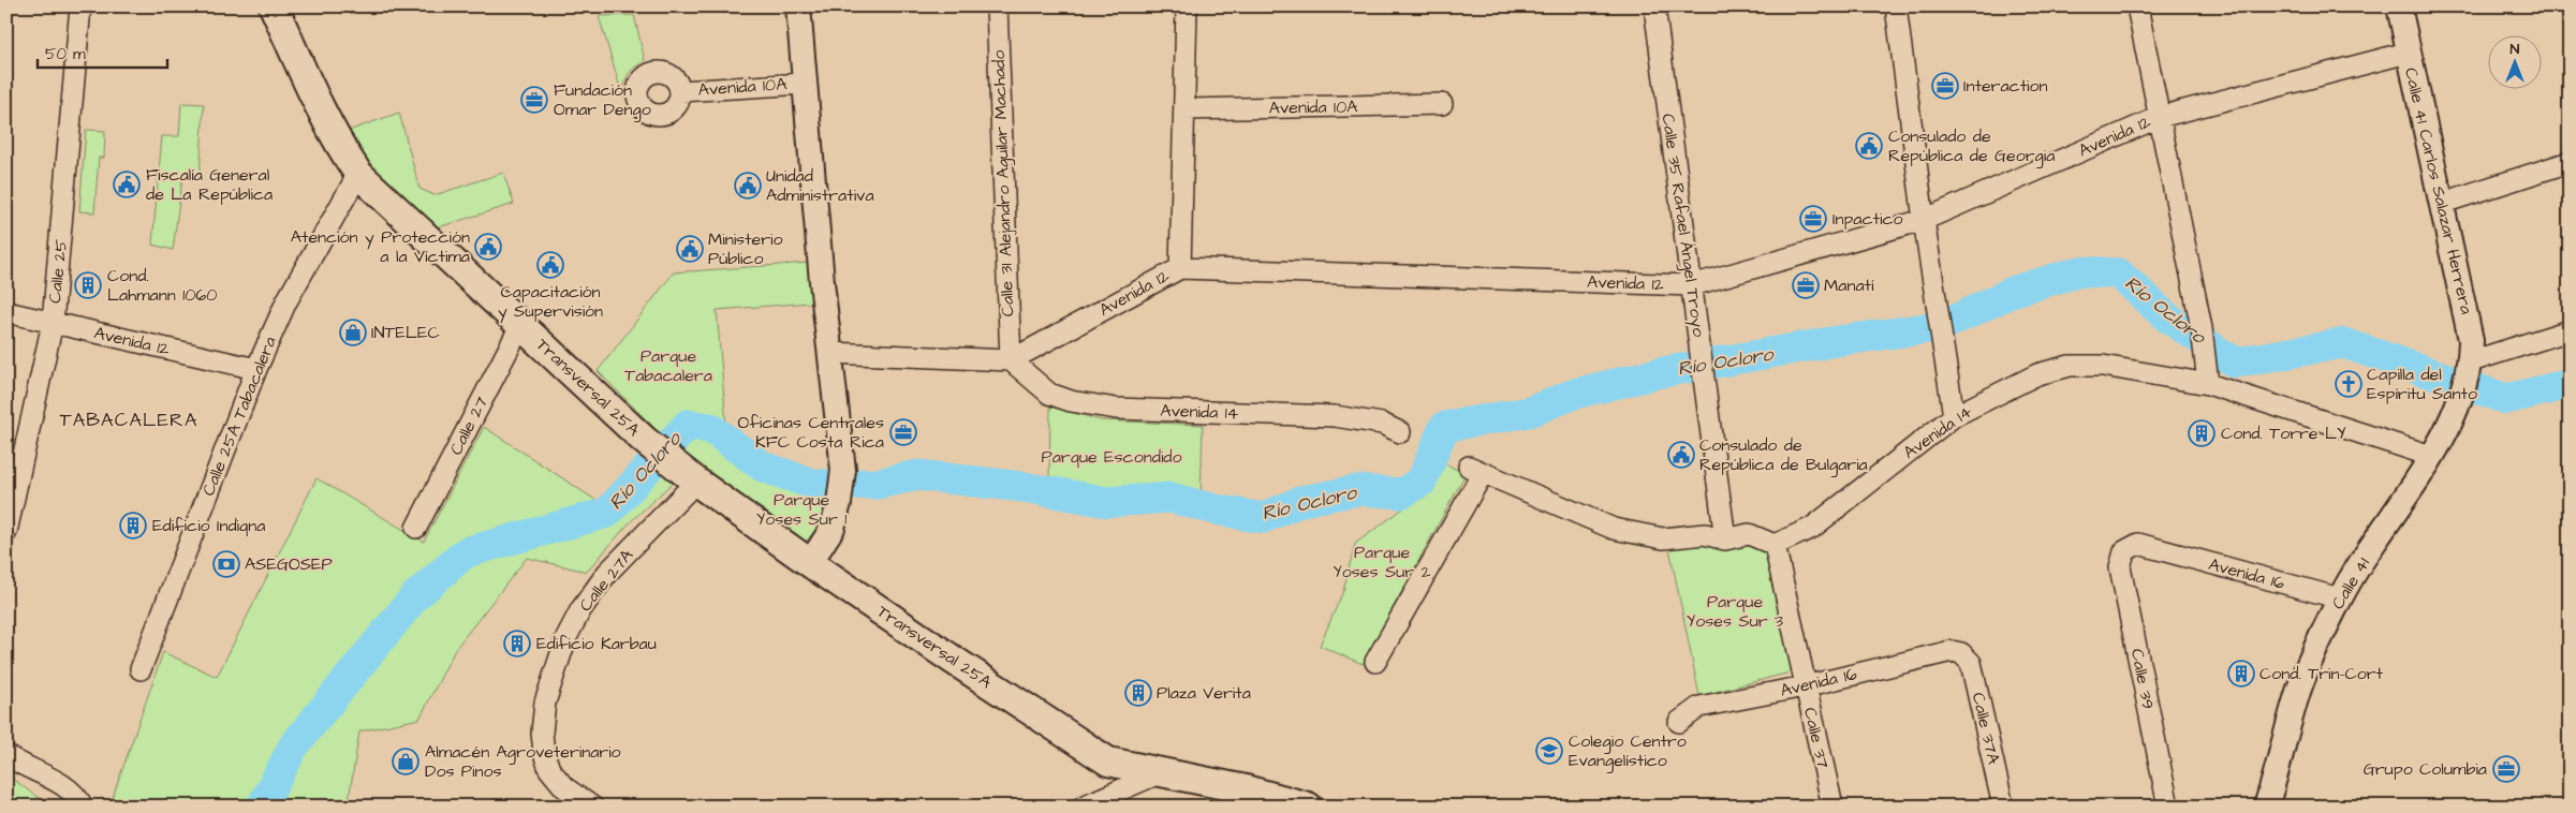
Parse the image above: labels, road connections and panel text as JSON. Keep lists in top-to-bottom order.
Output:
{
  "streets": {
    "main road": ["Transversal 25A"],
    "street": [
      "Avenida 10A",
      "Avenida 12",
      "Calle 31 Alejandro Aguilar Machado",
      "Calle 41 Carlos Salazar Herrera",
      "Calle 35 Rafael Ángel Troyo",
      "Calle 25",
      "Avenida 14",
      "Calle 25A Tabacalera",
      "Calle 27",
      "Avenida 16",
      "Calle 27A",
      "Calle 41",
      "Calle 39",
      "Calle 37A",
      "Calle 37"
    ]
  },
  "crossings": [
    ["Avenida 12", "Calle 31 Alejandro Aguilar Machado"],
    ["Avenida 12", "Calle 41 Carlos Salazar Herrera"],
    ["Avenida 12", "Calle 35 Rafael Ángel Troyo"],
    ["Avenida 12", "Calle 25"],
    ["Avenida 12", "Avenida 14"],
    ["Avenida 12", "Calle 25A Tabacalera"],
    ["Calle 31 Alejandro Aguilar Machado", "Avenida 14"],
    ["Calle 41 Carlos Salazar Herrera", "Calle 41"],
    ["Transversal 25A", "Calle 25A Tabacalera"],
    ["Transversal 25A", "Calle 27"],
    ["Transversal 25A", "Calle 27A"],
    ["Avenida 14", "Calle 41"],
    ["Avenida 14", "Calle 37"],
    ["Avenida 16", "Calle 41"],
    ["Avenida 16", "Calle 39"],
    ["Avenida 16", "Calle 37A"],
    ["Avenida 16", "Calle 37"]
  ],
  "districts": ["TABACALERA"],
  "water": ["Río Ocloro"],
  "parks": [
    "Parque Tabacalera",
    "Parque Escondido",
    "Parque Yoses Sur 1",
    "Parque Yoses Sur 2",
    "Parque Yoses Sur 3"
  ],
  "places": {
    "office": [
      "Interaction",
      "Fundación Omar Dengo",
      "Inpactico",
      "Manatí",
      "Oficinas Centrales KFC Costa Rica",
      "Grupo Columbia"
    ],
    "public building": [
      "Consulado de República de Georgia",
      "Fiscalía General de La República",
      "Unidad Administrativa",
      "Atención y Protección a la Víctima",
      "Ministerio Público",
      "Capacitación y Supervisión",
      "Consulado de República de Bulgaria"
    ],
    "building": [
      "Cond. Lahmann 1060",
      "Cond. Torre LY",
      "Edificio Indiqna",
      "Edificio Karbau",
      "Cond. Trin-Cort",
      "Plaza Verita"
    ],
    "shop": ["INTELEC", "Almacén Agroveterinario Dos Pinos"],
    "church": ["Capilla del Espíritu Santo"],
    "bank": ["ASEGOSEP"],
    "school or university": ["Colegio Centro Evangelístico"]
  },
  "scale_bar": "50 m",
  "north": "top"
}
